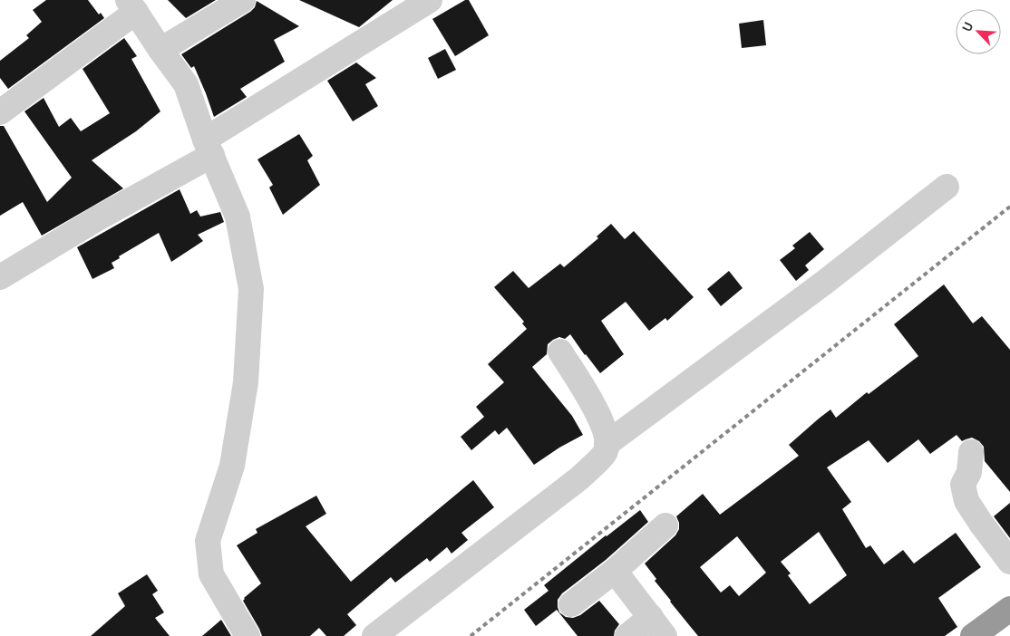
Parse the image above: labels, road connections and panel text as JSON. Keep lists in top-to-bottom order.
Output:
{
  "north": "top left"
}
